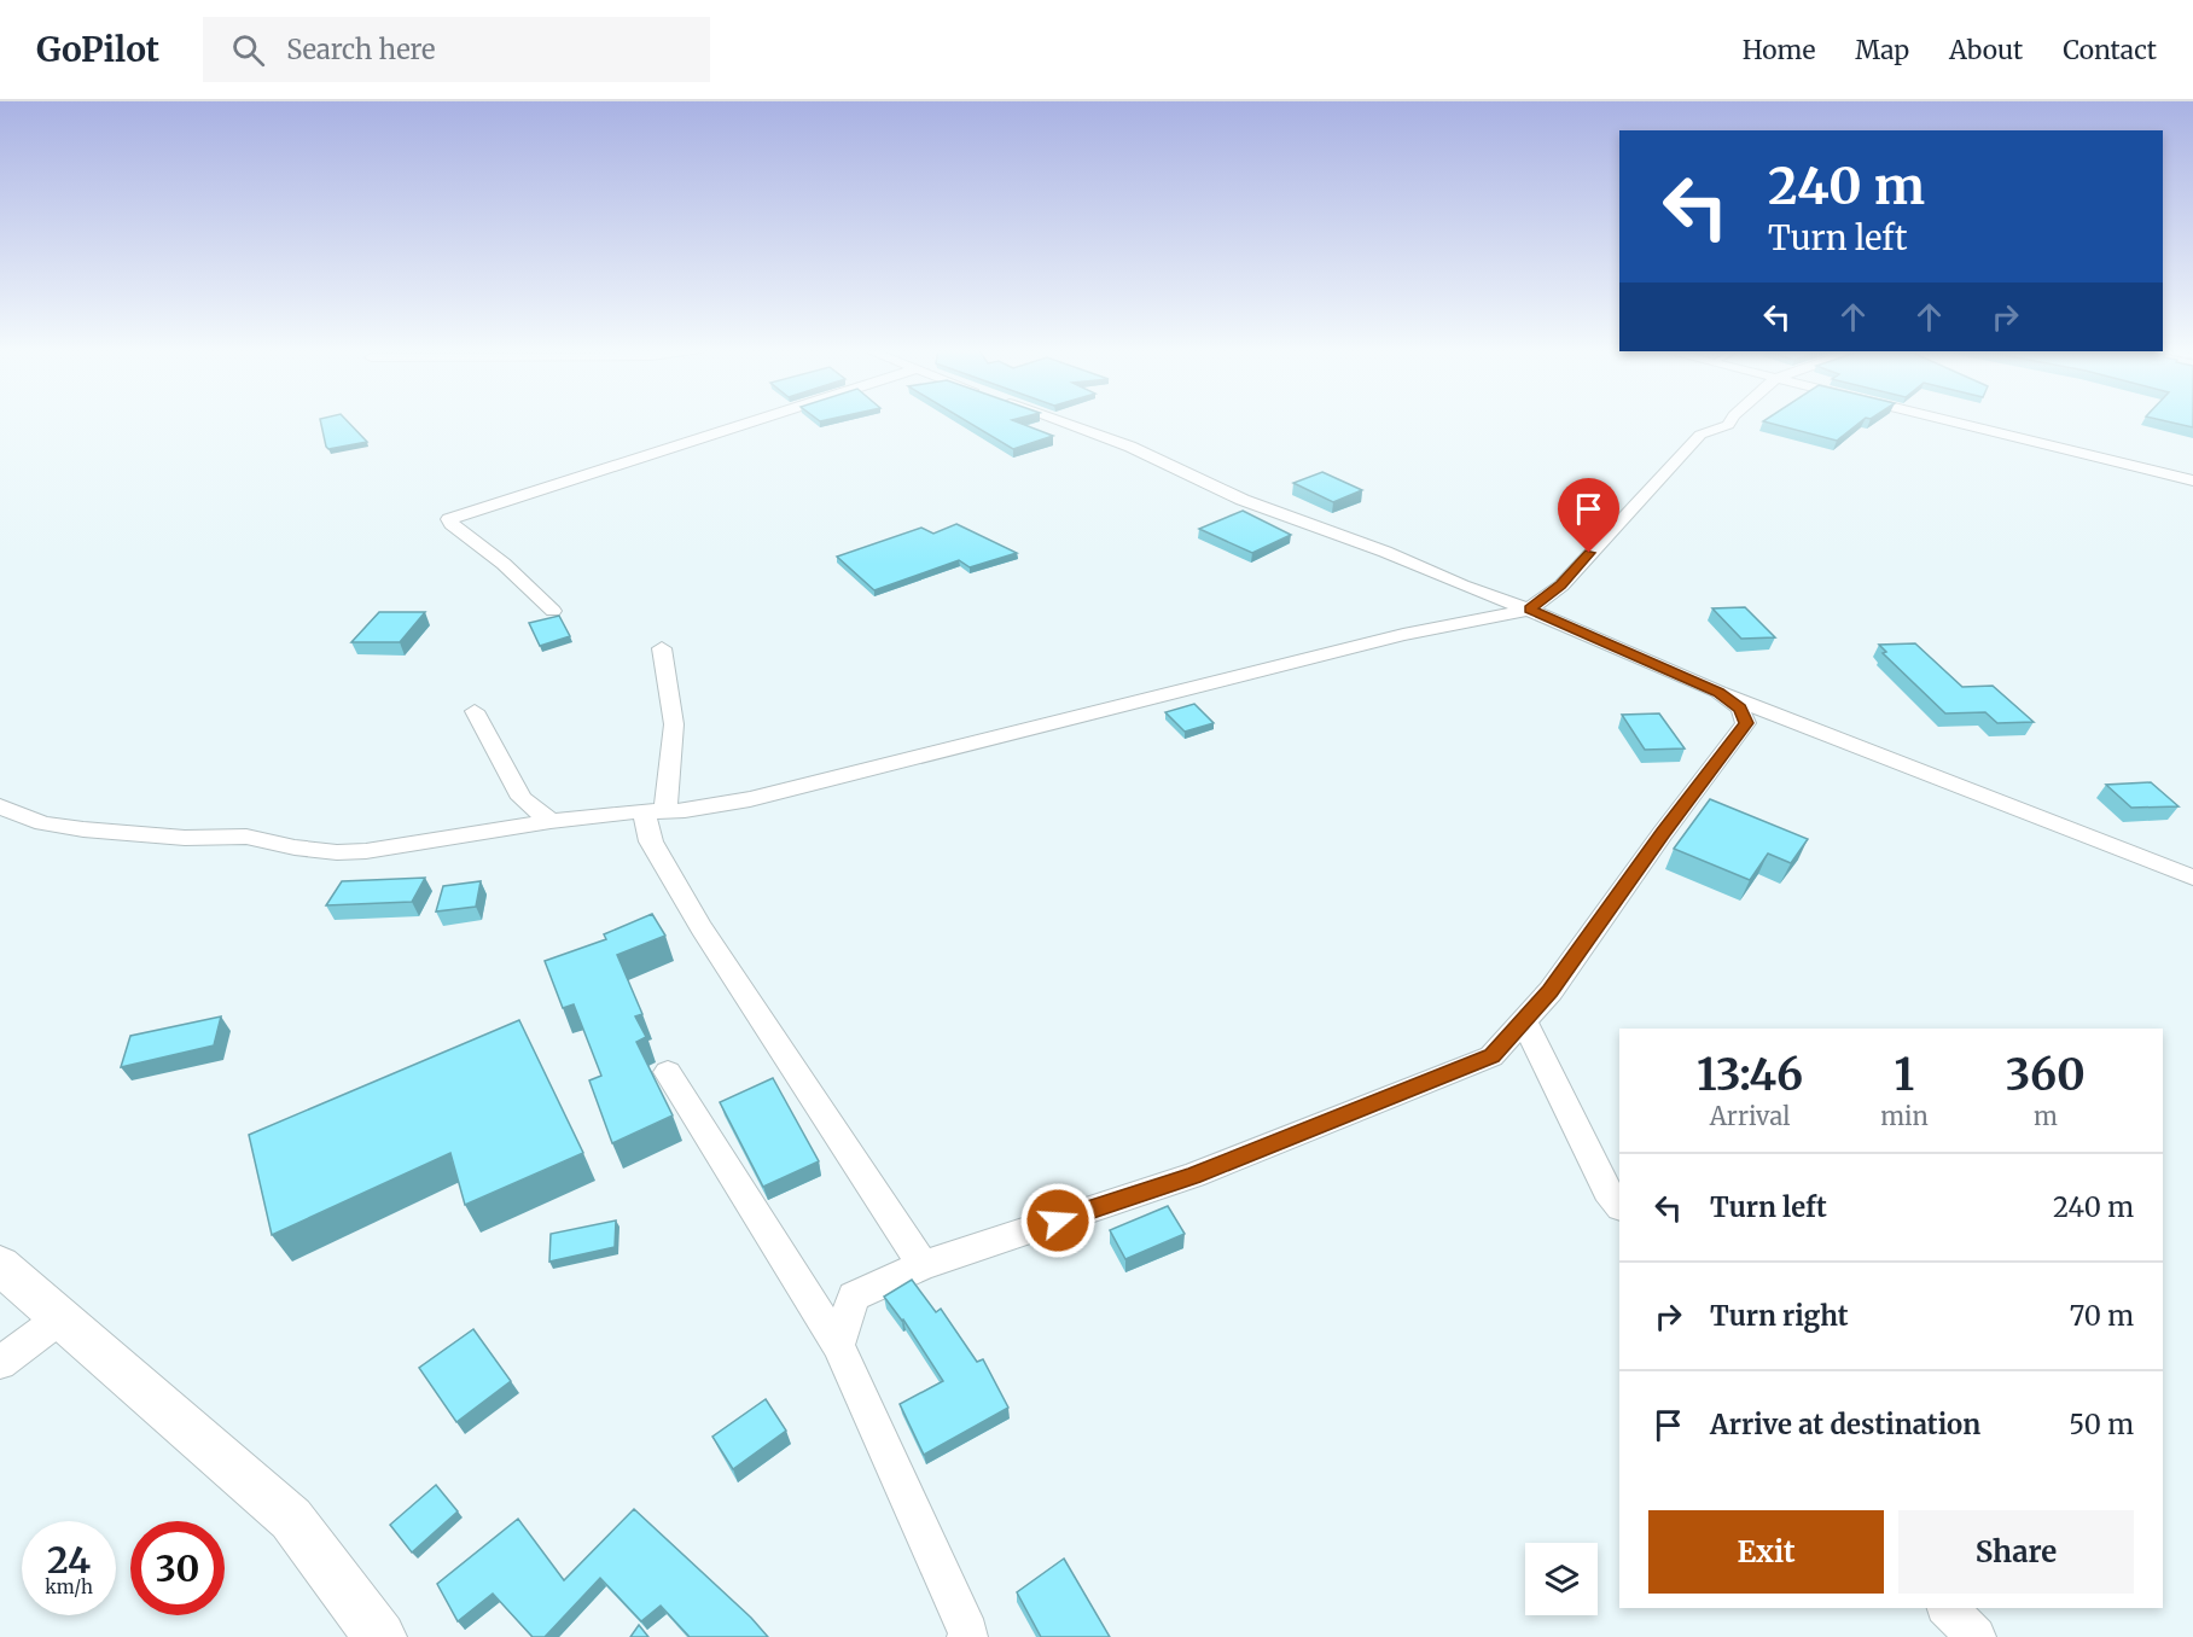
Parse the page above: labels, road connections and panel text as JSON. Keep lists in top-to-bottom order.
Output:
{
  "page": {
    "header": "GoPilot",
    "search": "Search here",
    "nav": [
      "Home",
      "Map",
      "About",
      "Contact"
    ],
    "turn": ["240 m", "Turn left"],
    "eta": [
      "13:46",
      "Arrival",
      "1",
      "min",
      "360",
      "m"
    ],
    "list": [
      {
        "name": "Turn left",
        "value": "240 m"
      },
      {
        "name": "Turn right",
        "value": "70 m"
      },
      {
        "name": "Arrive at destination",
        "value": "50 m"
      }
    ],
    "buttons": ["Exit", "Share"],
    "speed": "24 km/h",
    "limit": "30"
  }
}
